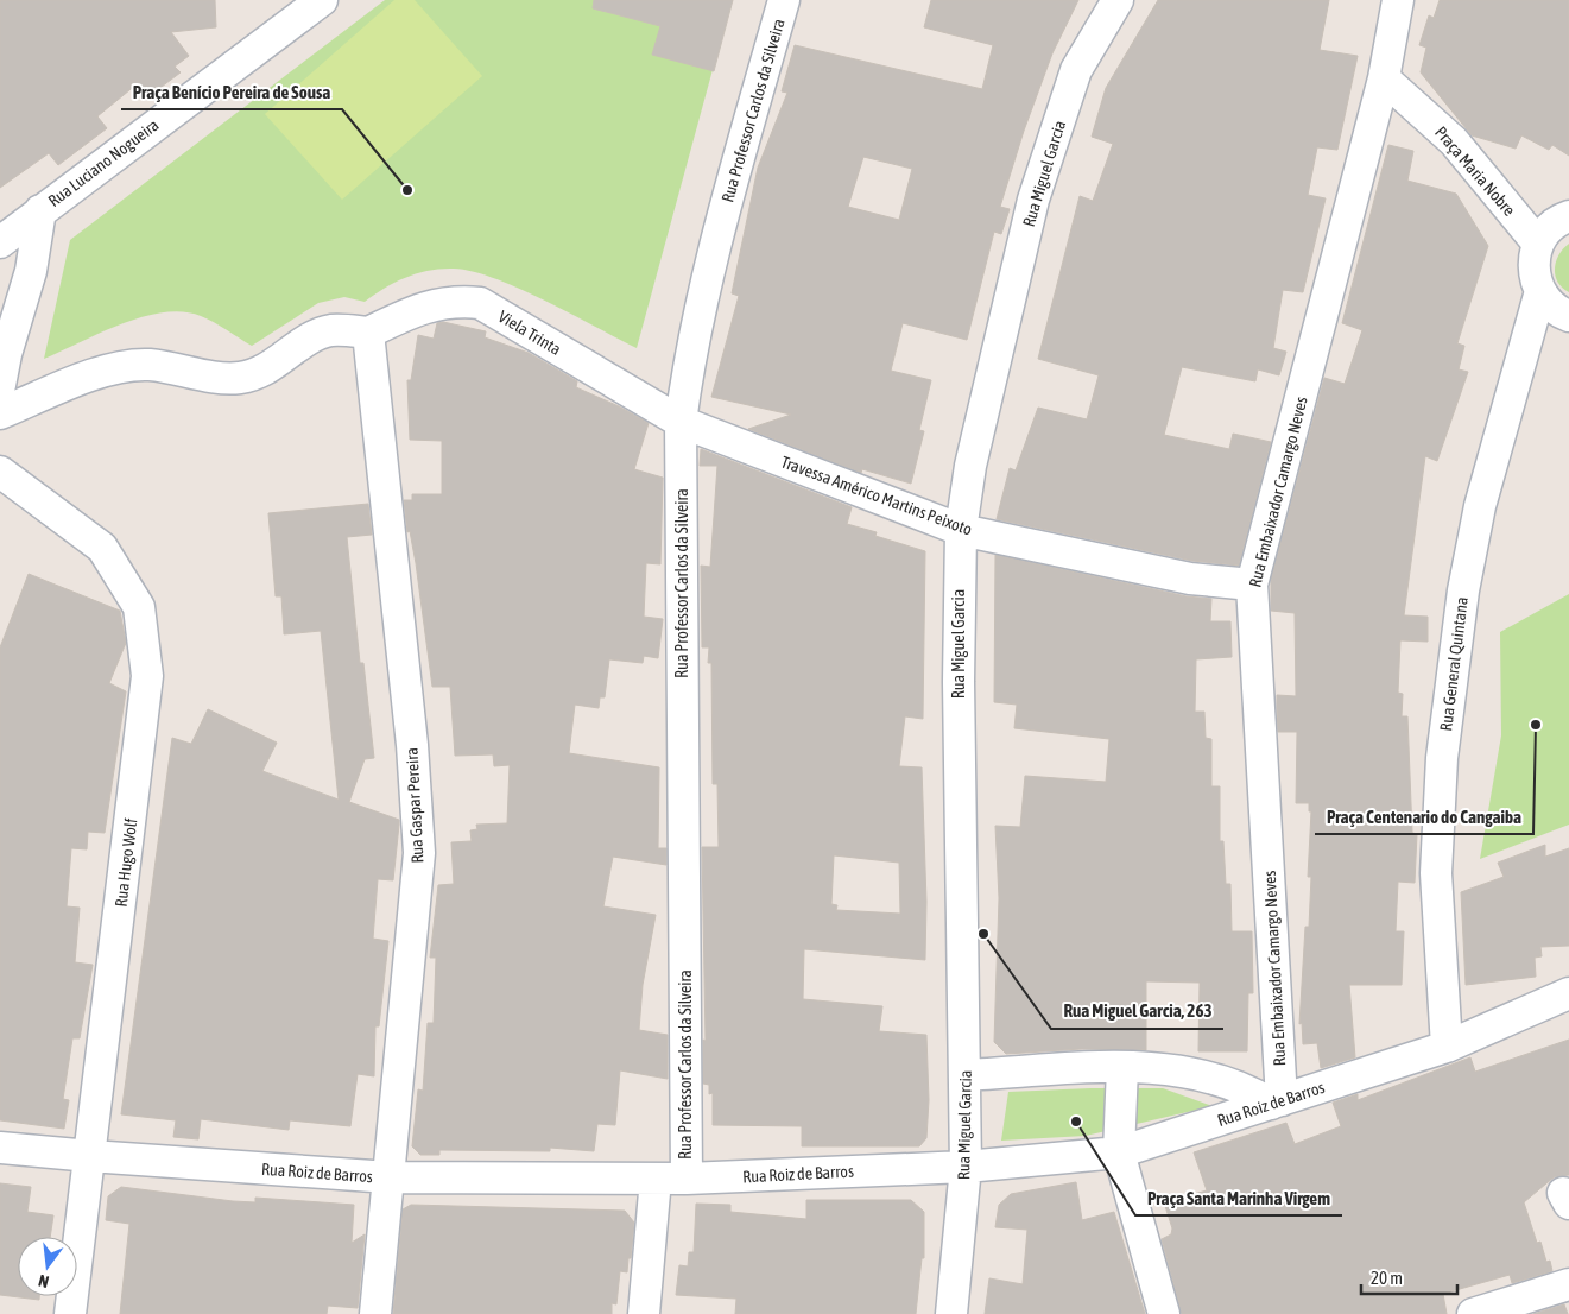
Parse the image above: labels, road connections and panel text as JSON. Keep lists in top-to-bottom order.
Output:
{
  "streets": {
    "street": [
      "Rua Professor Carlos da Silveira",
      "Rua Luciano Nogueira",
      "Praça Maria Nobre",
      "Rua Miguel Garcia",
      "Viela Trinta",
      "Rua Embaixador Camargo Neves",
      "Travessa Américo Martins Peixoto",
      "Rua General Quintana",
      "Rua Gaspar Pereira",
      "Rua Hugo Wolf",
      "Rua Roiz de Barros"
    ]
  },
  "crossings": [
    ["Rua Professor Carlos da Silveira", "Viela Trinta"],
    ["Rua Professor Carlos da Silveira", "Travessa Américo Martins Peixoto"],
    ["Rua Professor Carlos da Silveira", "Rua Roiz de Barros"],
    ["Praça Maria Nobre", "Rua Embaixador Camargo Neves"],
    ["Rua Miguel Garcia", "Travessa Américo Martins Peixoto"],
    ["Rua Miguel Garcia", "Rua Roiz de Barros"],
    ["Viela Trinta", "Travessa Américo Martins Peixoto"],
    ["Viela Trinta", "Rua Gaspar Pereira"],
    ["Rua Embaixador Camargo Neves", "Travessa Américo Martins Peixoto"],
    ["Rua Embaixador Camargo Neves", "Rua Roiz de Barros"],
    ["Rua General Quintana", "Rua Roiz de Barros"],
    ["Rua Gaspar Pereira", "Rua Roiz de Barros"],
    ["Rua Hugo Wolf", "Rua Roiz de Barros"]
  ],
  "places": [
    "Praça Benício Pereira de Sousa",
    "Praça Centenario do Cangaiba",
    "Rua Miguel Garcia, 263",
    "Praça Santa Marinha Virgem"
  ],
  "scale_bar": "20 m",
  "north": "bottom"
}
